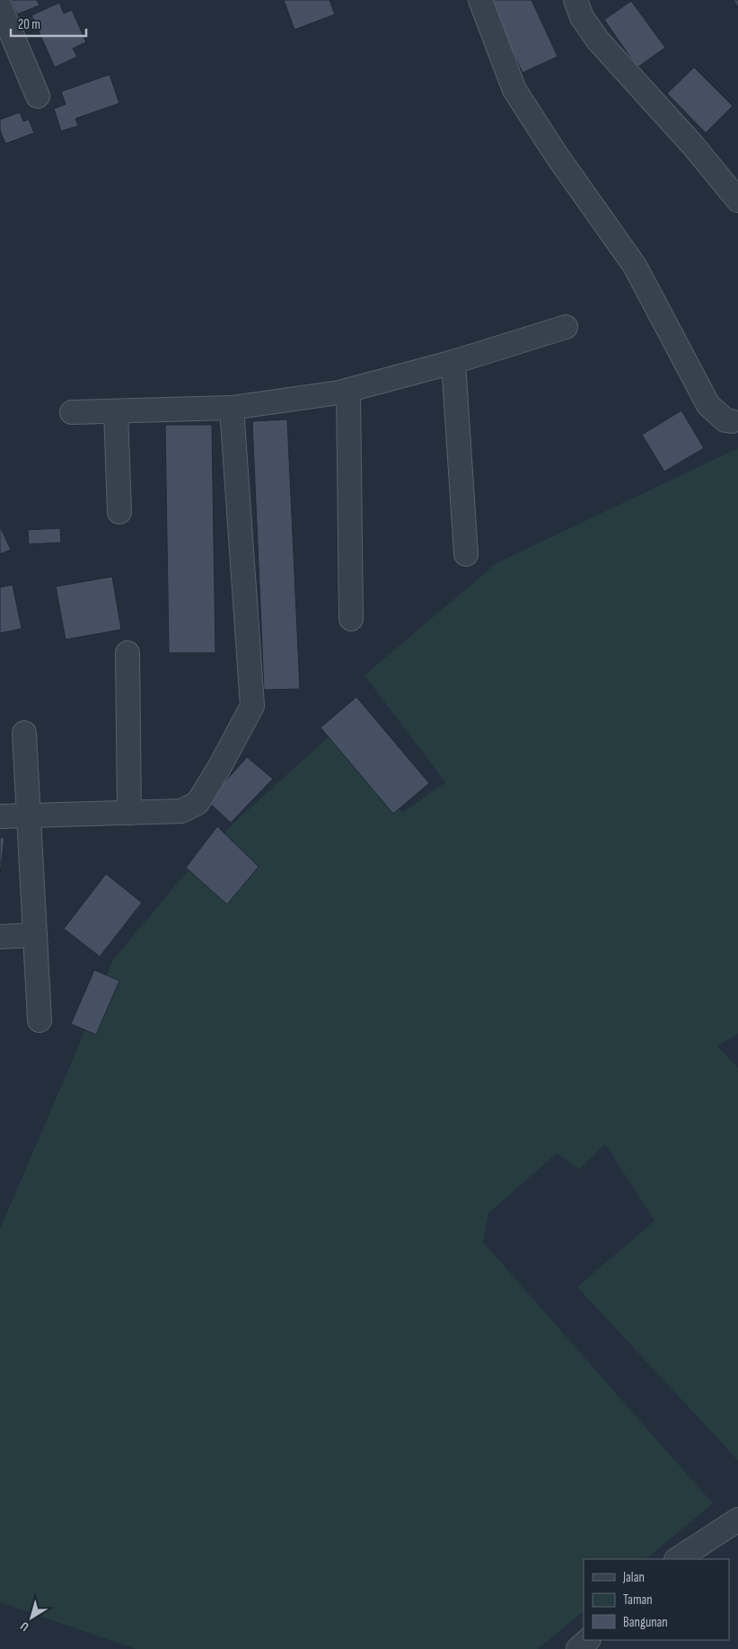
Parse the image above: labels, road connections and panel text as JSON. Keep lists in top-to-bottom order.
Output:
{
  "legend": ["Jalan", "Taman", "Bangunan"],
  "scale_bar": "20 m",
  "north": "bottom left"
}
